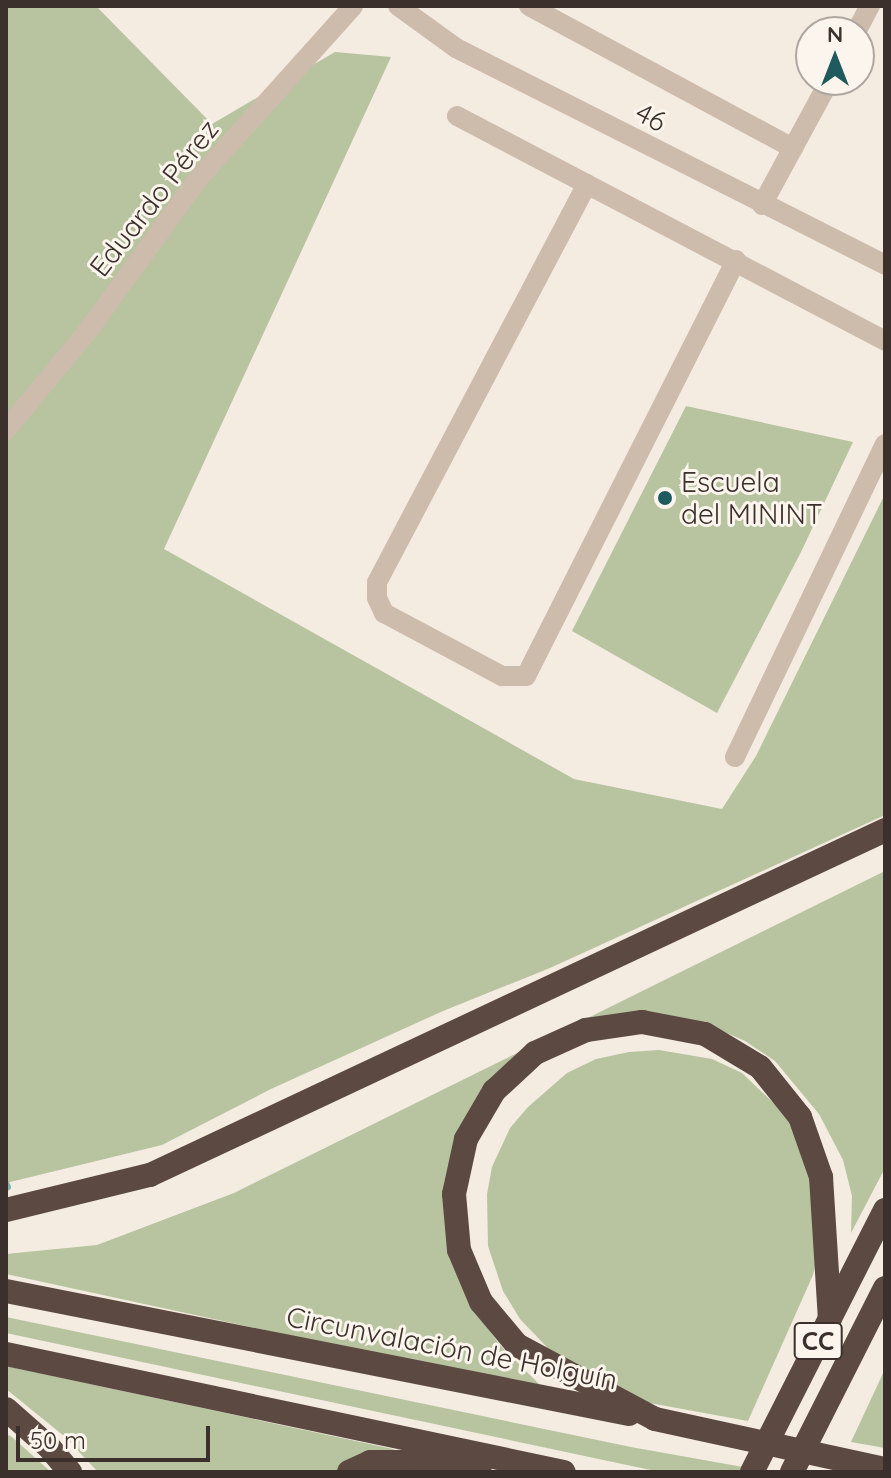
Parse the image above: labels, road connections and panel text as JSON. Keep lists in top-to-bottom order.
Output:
{
  "streets": {
    "highway": ["CC", "Circunvalación de Holguín"],
    "street": ["46", "Eduardo Pérez"]
  },
  "places": ["Escuela del MININT"],
  "scale_bar": "50 m",
  "north": "top"
}
